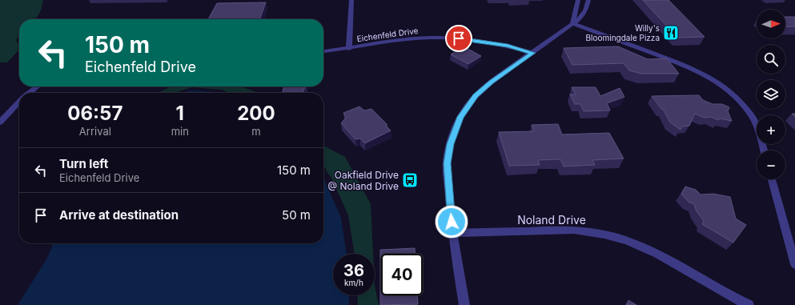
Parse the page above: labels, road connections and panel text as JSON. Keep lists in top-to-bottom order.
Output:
{
  "streets": {
    "street": ["Eichenfeld Drive", "Noland Drive"]
  },
  "places": {
    "restaurant": ["Willy's Bloomingdale Pizza"],
    "bus stop": ["Oakfield Drive @ Noland Drive"]
  },
  "north": "right",
  "page": {
    "map_buttons": ["+", "−"],
    "turn": ["150 m", "Eichenfeld Drive"],
    "eta": [
      "06:57",
      "Arrival",
      "1",
      "min",
      "200",
      "m"
    ],
    "list": [
      {
        "name": "Turn left",
        "note": "Eichenfeld Drive",
        "value": "150 m"
      },
      {
        "name": "Arrive at destination",
        "value": "50 m"
      }
    ],
    "speed": "36 km/h",
    "limit": "40"
  }
}
